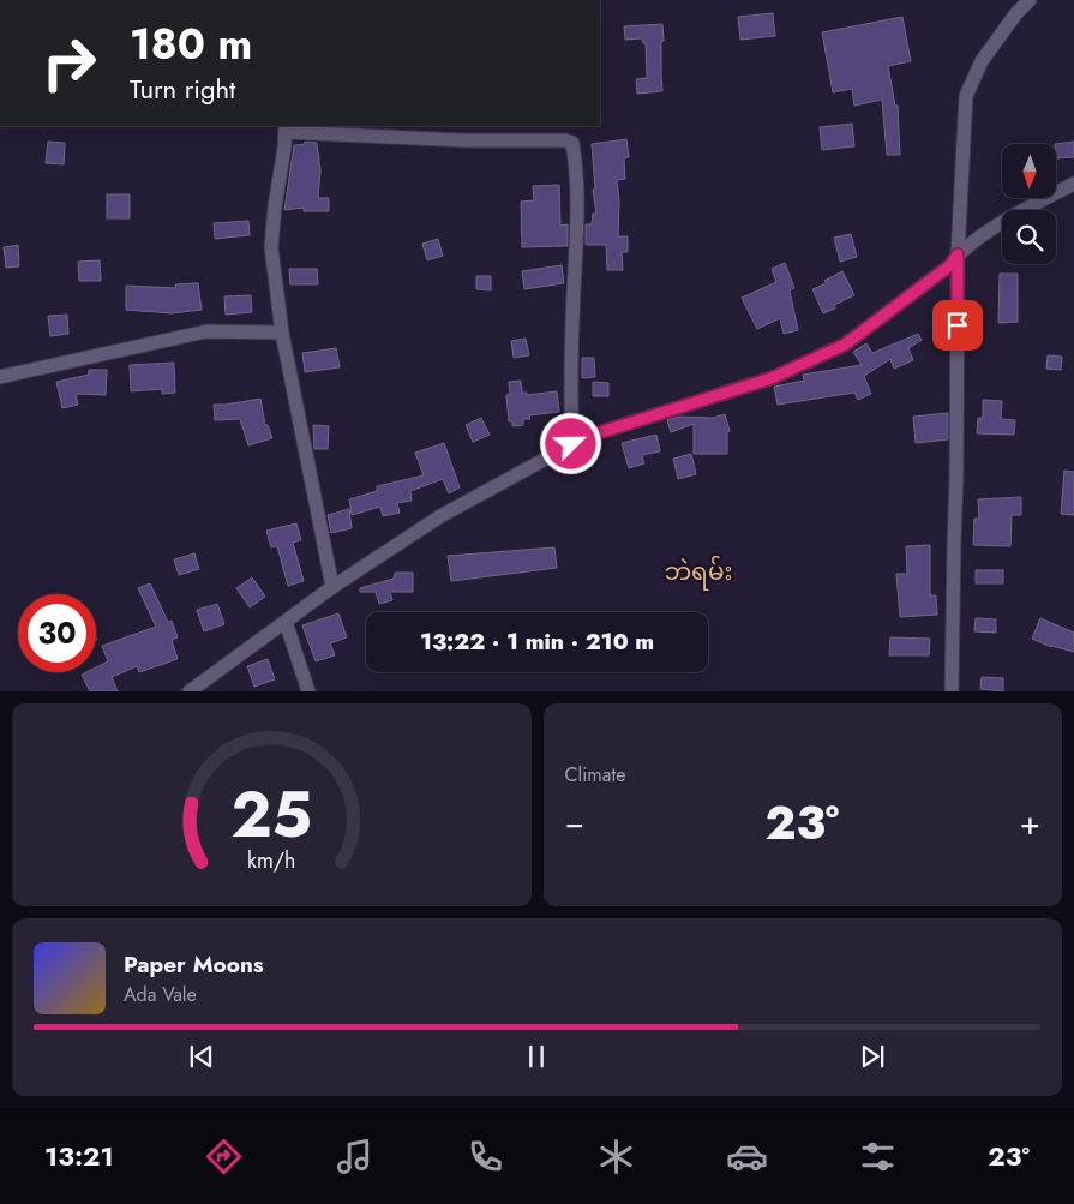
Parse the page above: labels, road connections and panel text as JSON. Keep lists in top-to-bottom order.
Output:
{
  "districts": ["ဘဲရမ်း"],
  "north": "bottom",
  "page": {
    "turn": ["180 m", "Turn right"],
    "limit": "30",
    "trip": "13:22 · 1 min · 210 m",
    "tile": "Climate",
    "heat": ["−", "23°", "+"],
    "song": ["Paper Moons", "Ada Vale"],
    "tabs": ["13:21", "23°"],
    "gauge": ["25", "km/h"]
  }
}
